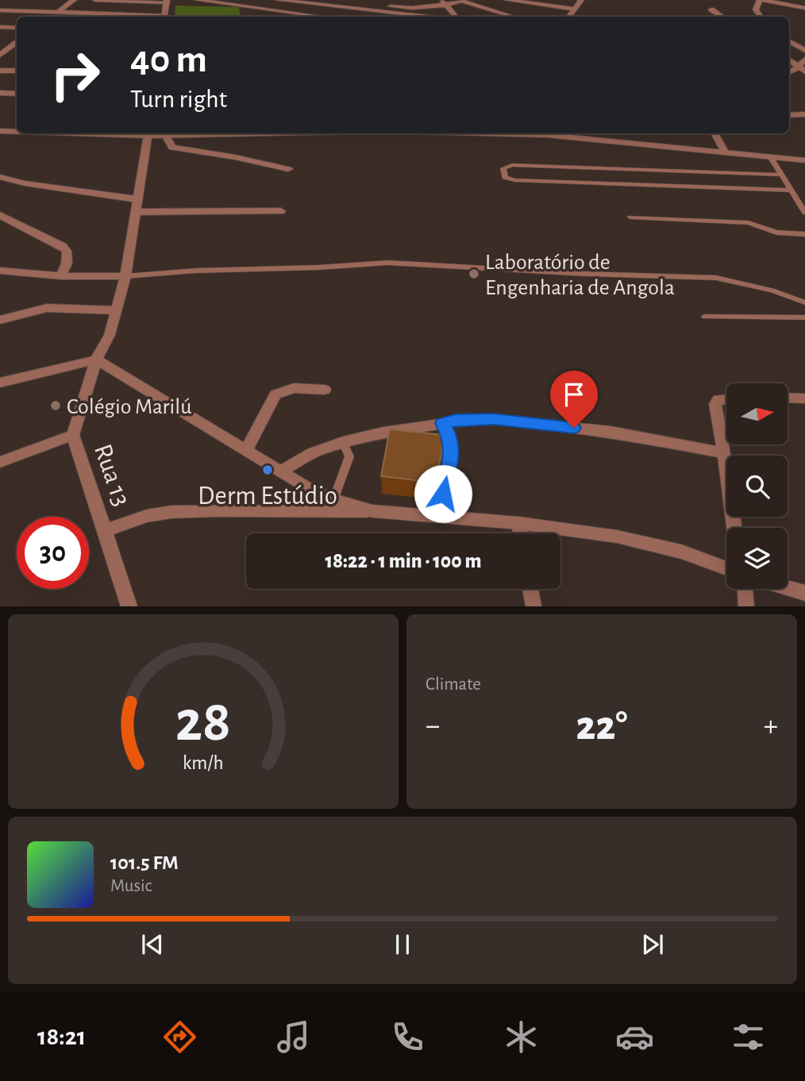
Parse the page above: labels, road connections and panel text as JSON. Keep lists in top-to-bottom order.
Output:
{
  "streets": {
    "street": ["Rua 13"]
  },
  "places": ["Laboratório de Engenharia de Angola", "Colégio Marilú", "Derm Estúdio"],
  "north": "right",
  "page": {
    "turn": ["40 m", "Turn right"],
    "limit": "30",
    "trip": "18:22 · 1 min · 100 m",
    "tile": "Climate",
    "heat": ["−", "22°", "+"],
    "song": ["101.5 FM", "Music"],
    "tabs": "18:21",
    "gauge": ["28", "km/h"]
  }
}
